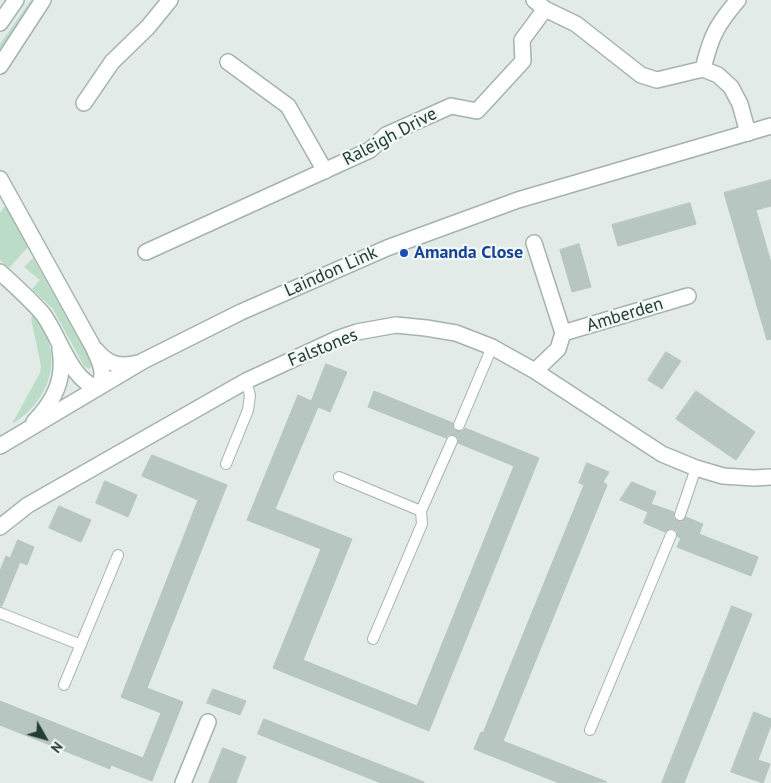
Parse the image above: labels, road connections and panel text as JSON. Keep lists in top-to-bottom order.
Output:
{
  "streets": {
    "street": [
      "Raleigh Drive",
      "Laindon Link",
      "Amberden",
      "Falstones"
    ]
  },
  "crossings": [
    ["Amberden", "Falstones"]
  ],
  "places": ["Amanda Close"],
  "north": "bottom right"
}
